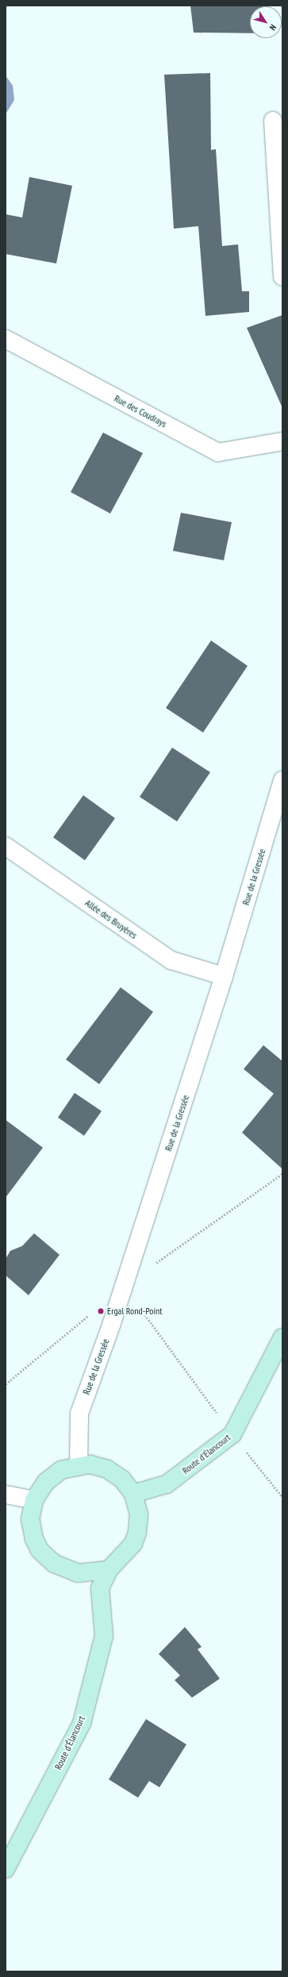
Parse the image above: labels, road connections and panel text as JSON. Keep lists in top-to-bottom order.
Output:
{
  "streets": {
    "street": [
      "Rue des Coudrays",
      "Rue de la Gressée",
      "Allée des Bruyères",
      "Route d'Élancourt"
    ]
  },
  "crossings": [
    ["Rue de la Gressée", "Allée des Bruyères"],
    ["Rue de la Gressée", "Route d'Élancourt"]
  ],
  "places": ["Ergal Rond-Point"],
  "north": "bottom right"
}
